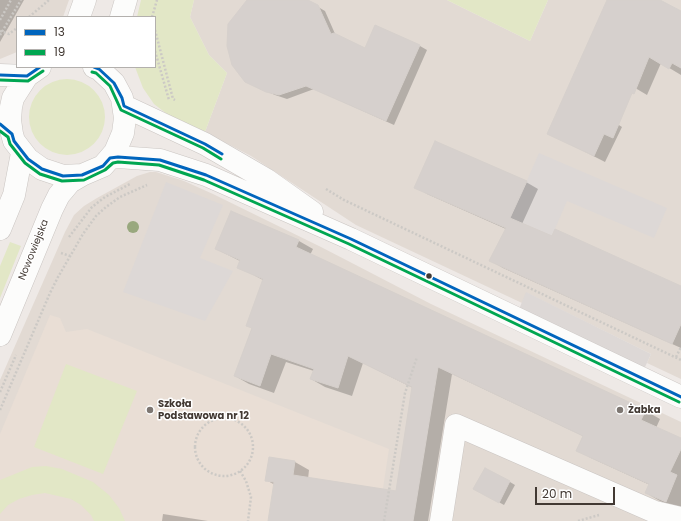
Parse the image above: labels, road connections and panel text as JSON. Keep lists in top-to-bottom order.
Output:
{
  "streets": {
    "street": ["Nowowiejska"]
  },
  "places": ["Szkoła Podstawowa nr 12", "Żabka"],
  "lines": ["transit line 13", "transit line 19"],
  "legend": ["13", "19"],
  "scale_bar": "20 m"
}
